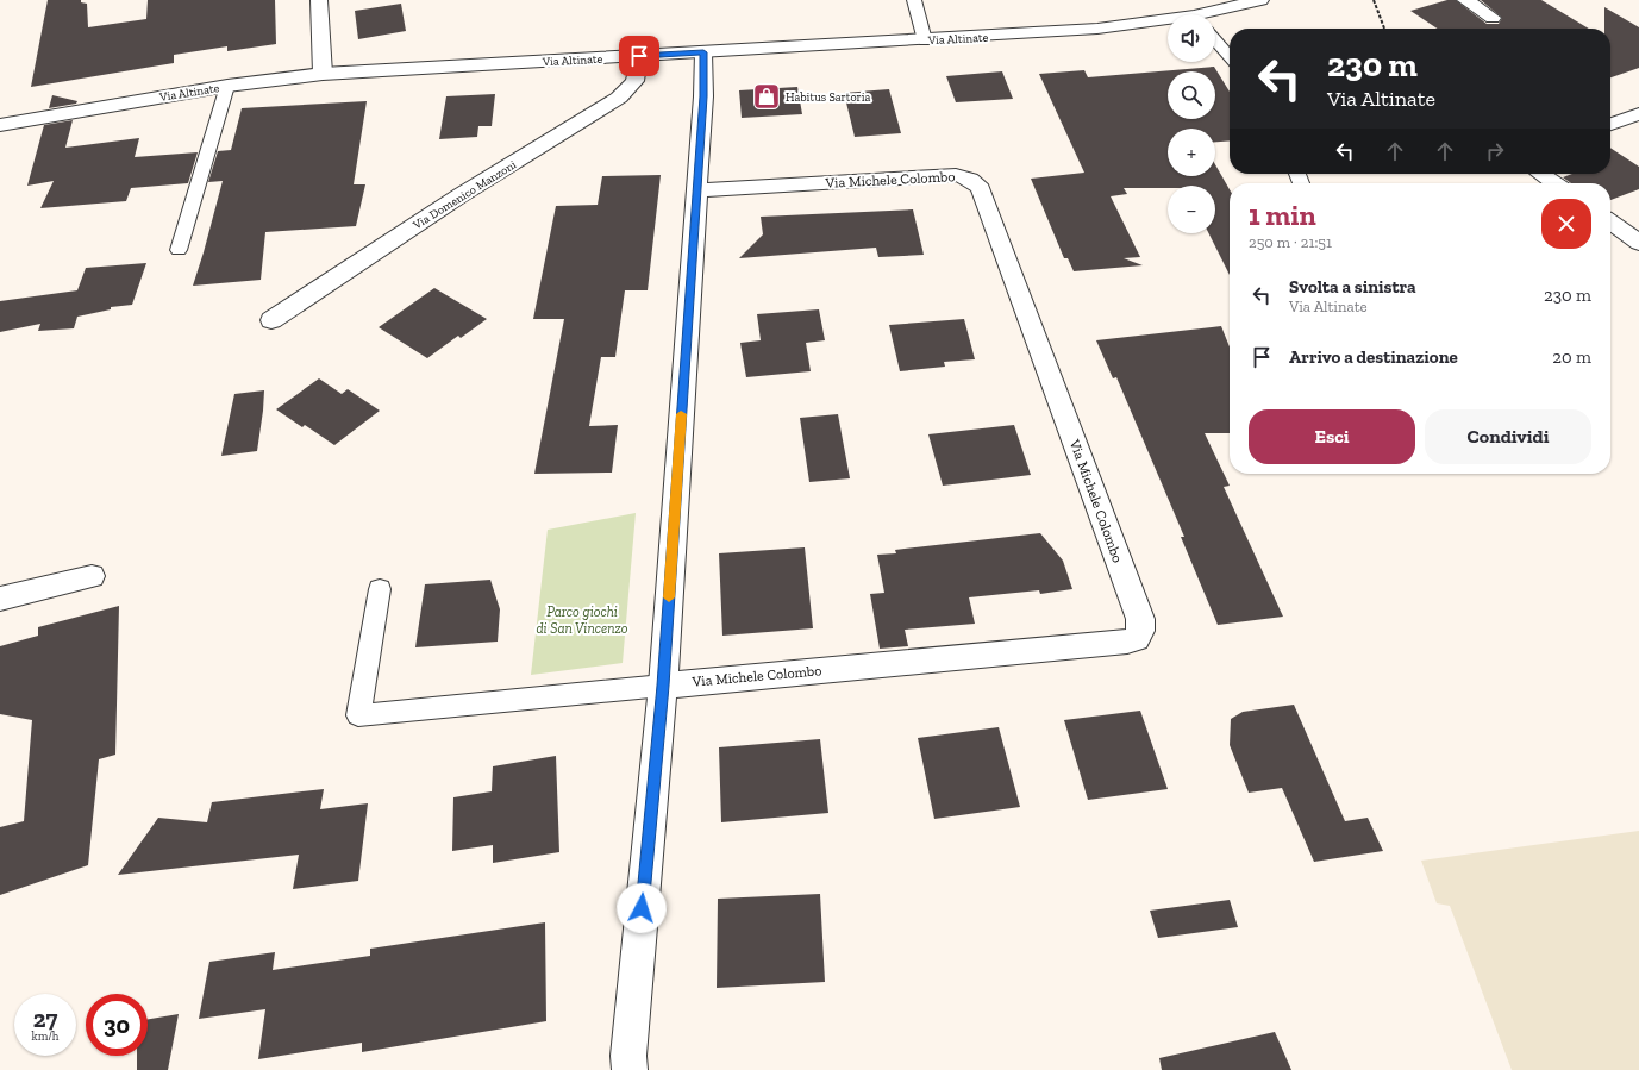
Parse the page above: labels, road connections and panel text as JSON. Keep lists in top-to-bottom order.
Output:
{
  "streets": {
    "street": ["Via Altinate", "Via Michele Colombo", "Via Domenico Manzoni"]
  },
  "crossings": [
    ["Via Altinate", "Via Domenico Manzoni"]
  ],
  "parks": ["Parco giochi di San Vincenzo"],
  "places": {
    "shop": ["Habitus Sartoria"]
  },
  "page": {
    "map_buttons": ["+", "−"],
    "turn": ["230 m", "Via Altinate"],
    "heading": ["1 min", "250 m · 21:51"],
    "list": [
      {
        "name": "Svolta a sinistra",
        "note": "Via Altinate",
        "value": "230 m"
      },
      {
        "name": "Arrivo a destinazione",
        "value": "20 m"
      }
    ],
    "buttons": ["Esci", "Condividi"],
    "speed": "27 km/h",
    "limit": "30"
  }
}
